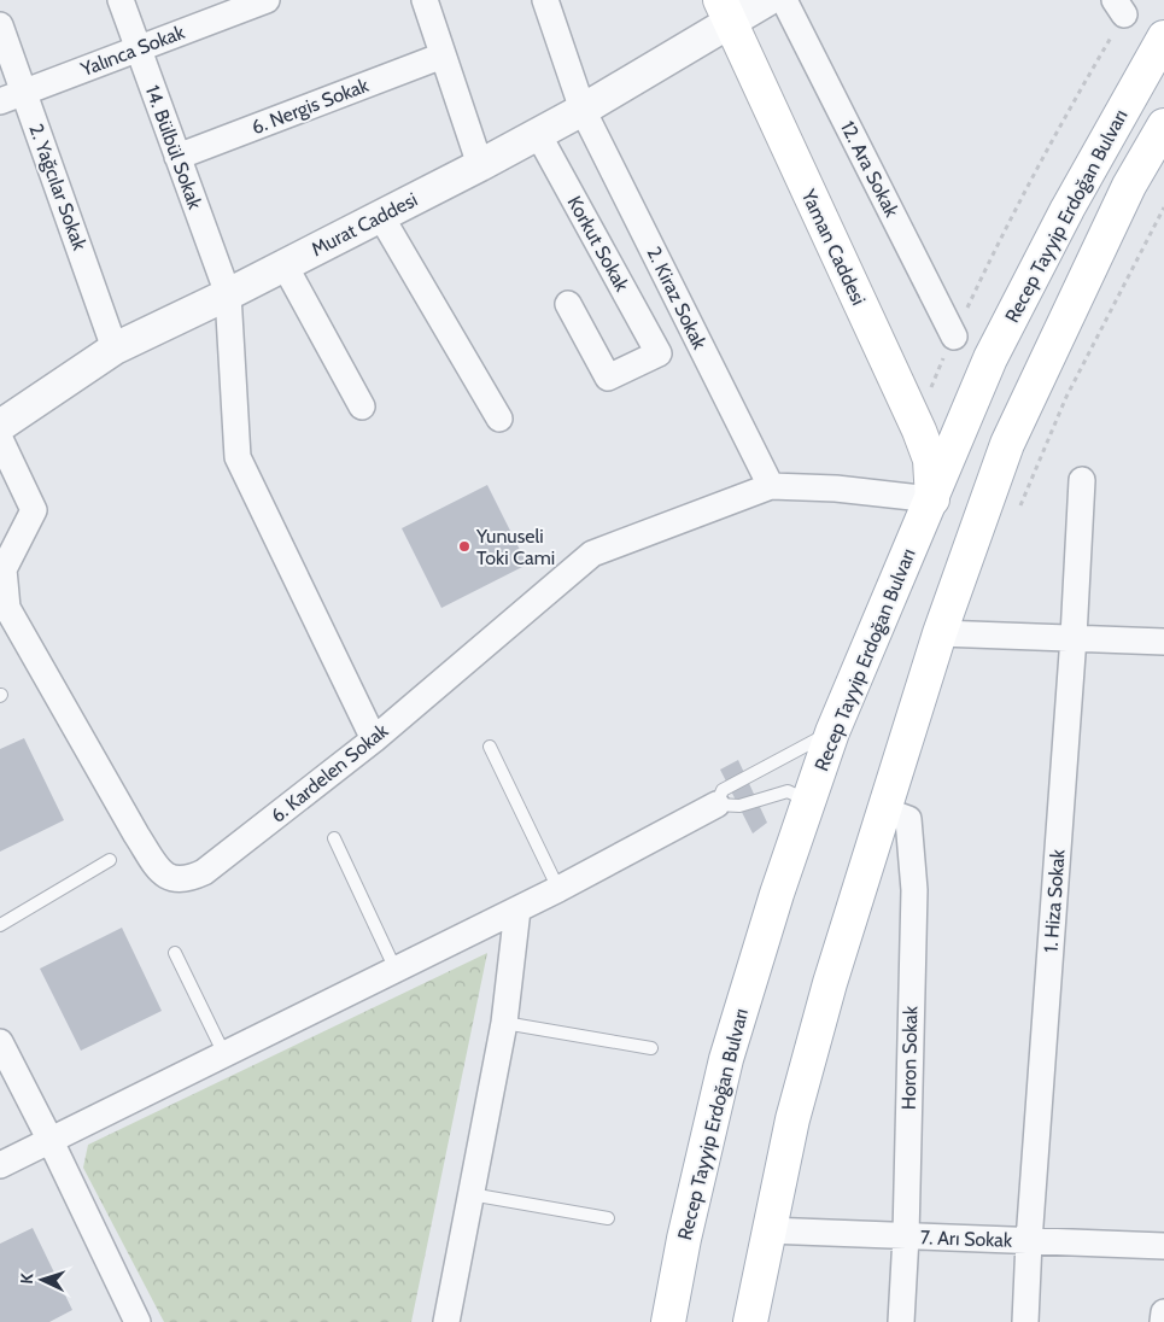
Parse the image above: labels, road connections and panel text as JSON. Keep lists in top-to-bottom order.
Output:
{
  "streets": {
    "main road": ["Recep Tayyip Erdoğan Bulvarı", "Yaman Caddesi"],
    "street": [
      "Yalınca Sokak",
      "6. Nergis Sokak",
      "14. Bülbül Sokak",
      "12. Ara Sokak",
      "2. Yağcılar Sokak",
      "Murat Caddesi",
      "Korkut Sokak",
      "2. Kiraz Sokak",
      "6. Kardelen Sokak",
      "1. Hiza Sokak",
      "Horon Sokak",
      "7. Arı Sokak"
    ]
  },
  "crossings": [
    ["Yalınca Sokak", "14. Bülbül Sokak"],
    ["Yalınca Sokak", "2. Yağcılar Sokak"],
    ["6. Nergis Sokak", "14. Bülbül Sokak"],
    ["14. Bülbül Sokak", "Murat Caddesi"],
    ["14. Bülbül Sokak", "6. Kardelen Sokak"],
    ["2. Yağcılar Sokak", "Murat Caddesi"],
    ["Recep Tayyip Erdoğan Bulvarı", "Yaman Caddesi"],
    ["Recep Tayyip Erdoğan Bulvarı", "6. Kardelen Sokak"],
    ["Murat Caddesi", "Korkut Sokak"],
    ["Murat Caddesi", "Yaman Caddesi"],
    ["Murat Caddesi", "2. Kiraz Sokak"],
    ["Yaman Caddesi", "6. Kardelen Sokak"],
    ["2. Kiraz Sokak", "6. Kardelen Sokak"],
    ["1. Hiza Sokak", "7. Arı Sokak"],
    ["Horon Sokak", "7. Arı Sokak"]
  ],
  "places": ["Yunuseli Toki Cami"],
  "north": "left"
}
